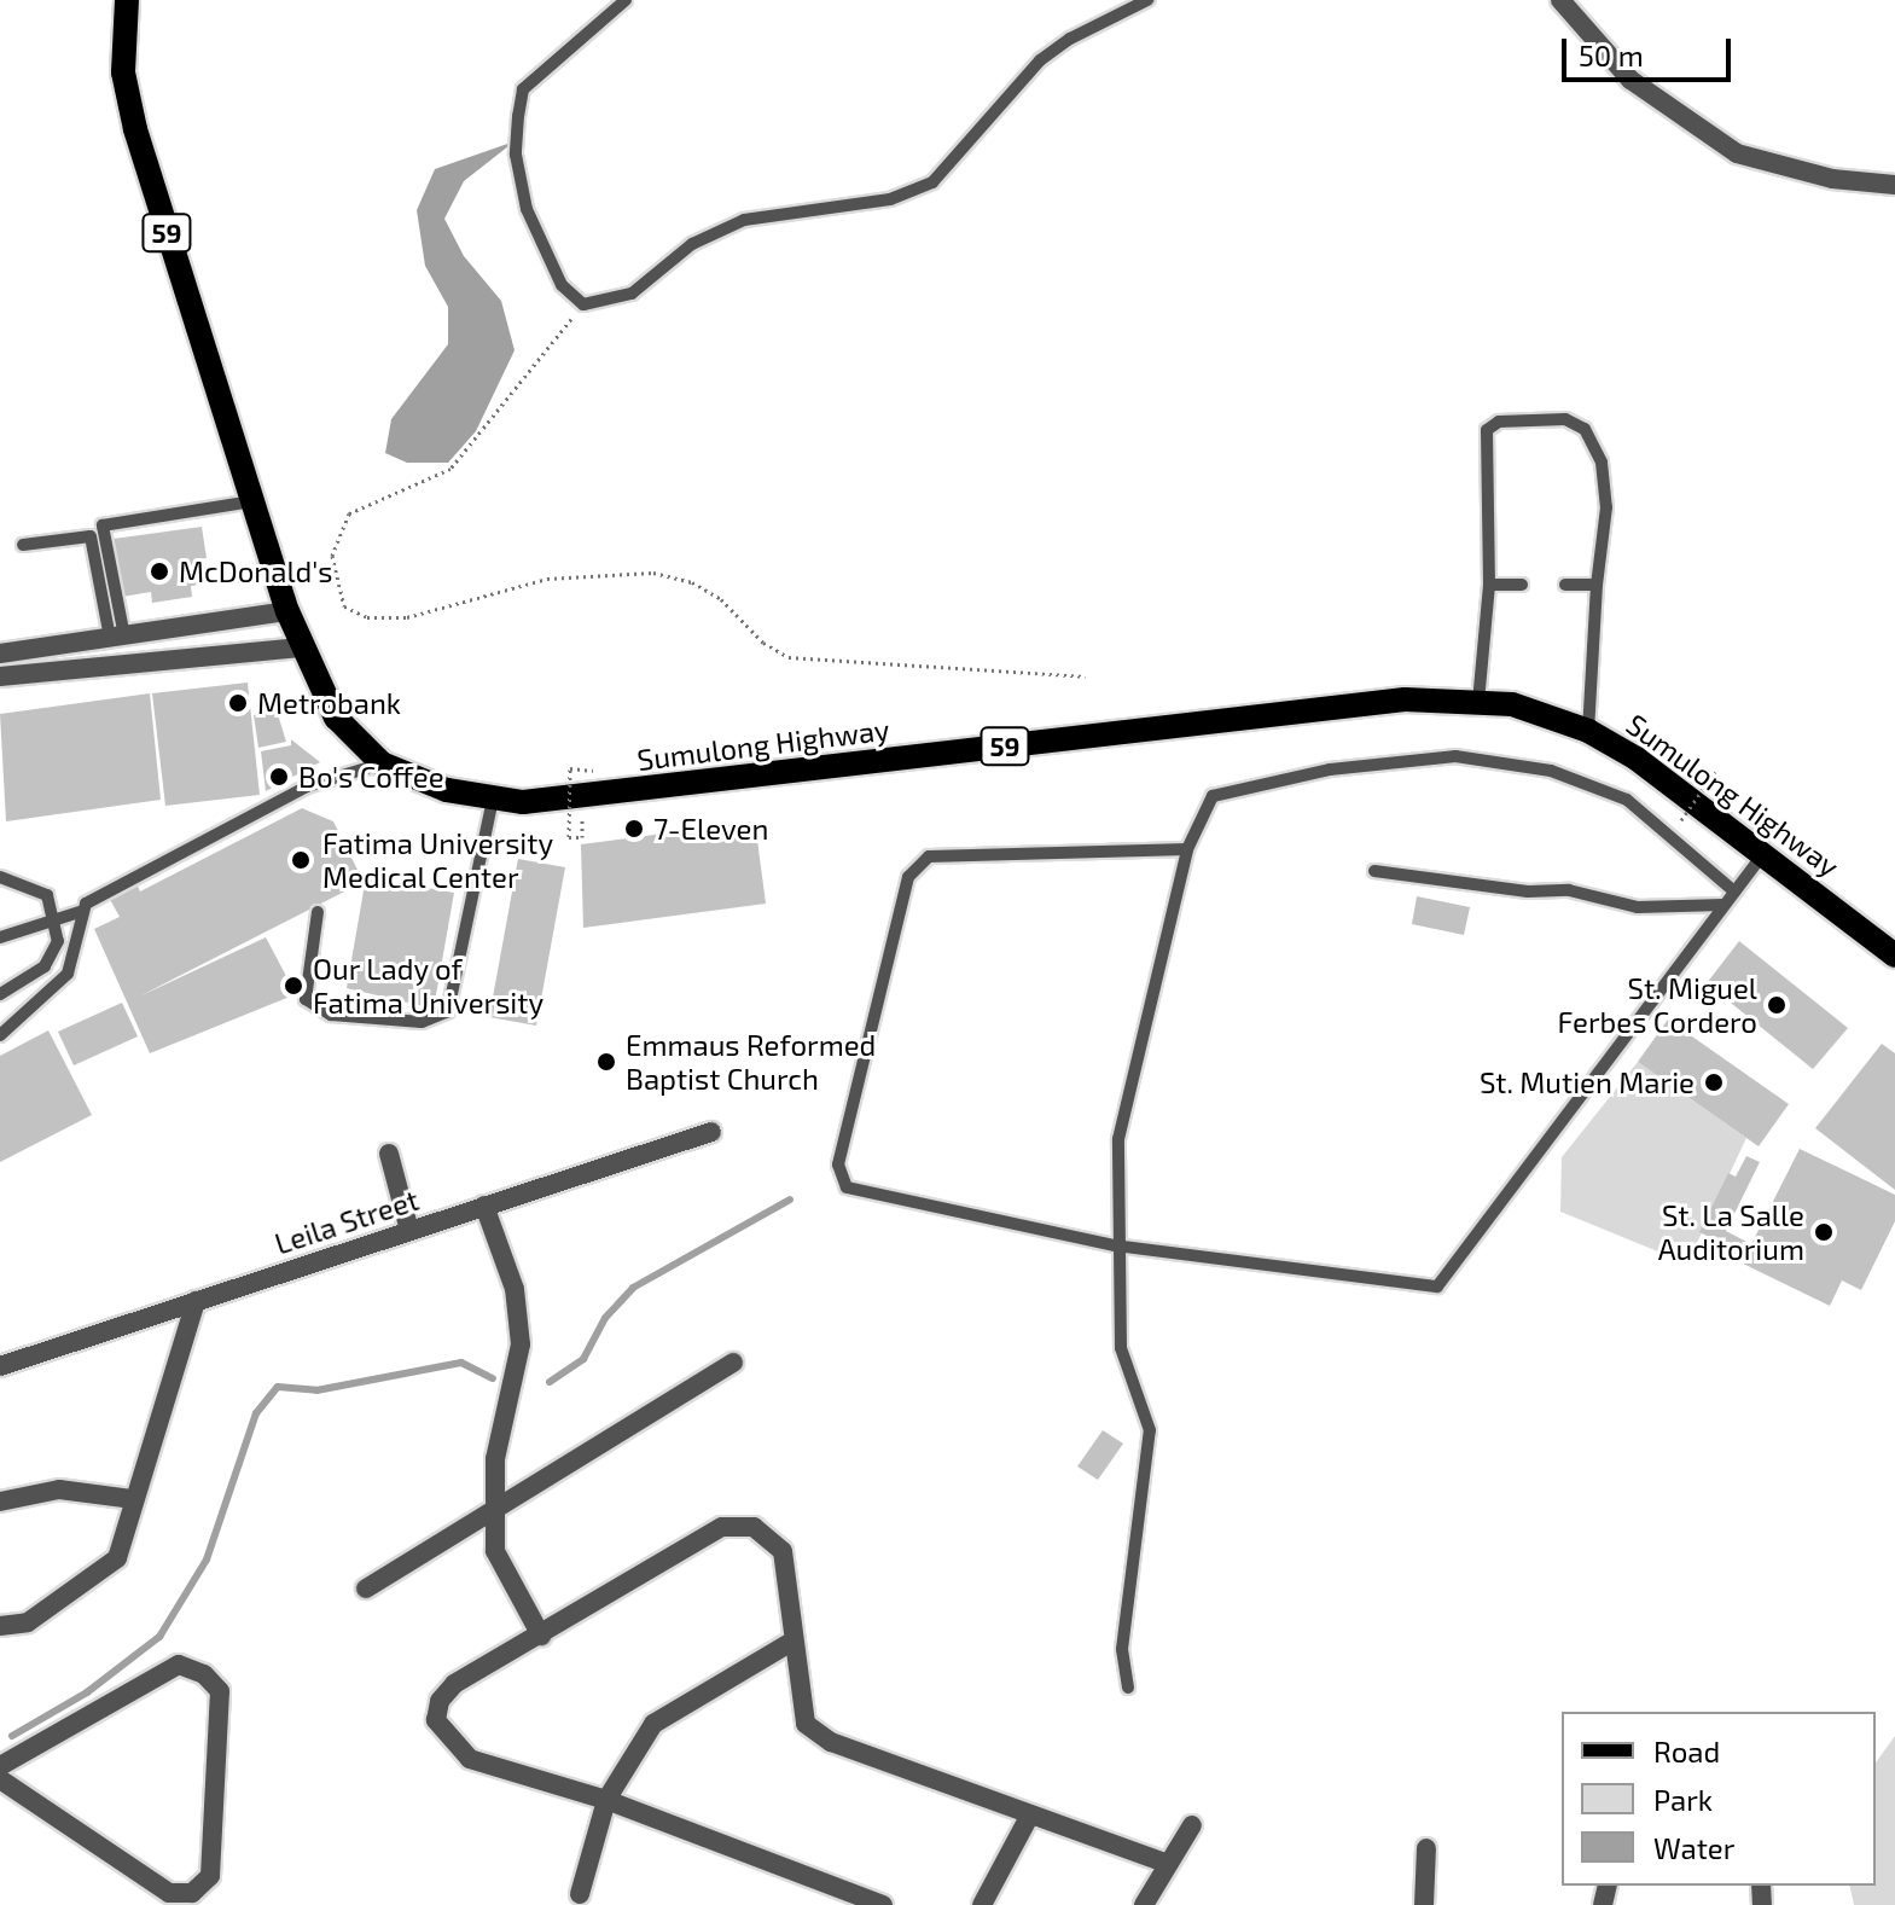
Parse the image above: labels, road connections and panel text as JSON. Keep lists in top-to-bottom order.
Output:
{
  "streets": {
    "main road": ["59", "Sumulong Highway"],
    "street": ["Leila Street"]
  },
  "places": [
    "McDonald's",
    "Metrobank",
    "Bo's Coffee",
    "7-Eleven",
    "Fatima University Medical Center",
    "Our Lady of Fatima University",
    "St. Miguel Ferbes Cordero",
    "Emmaus Reformed Baptist Church",
    "St. Mutien Marie",
    "St. La Salle Auditorium"
  ],
  "legend": ["Road", "Park", "Water"],
  "scale_bar": "50 m"
}
